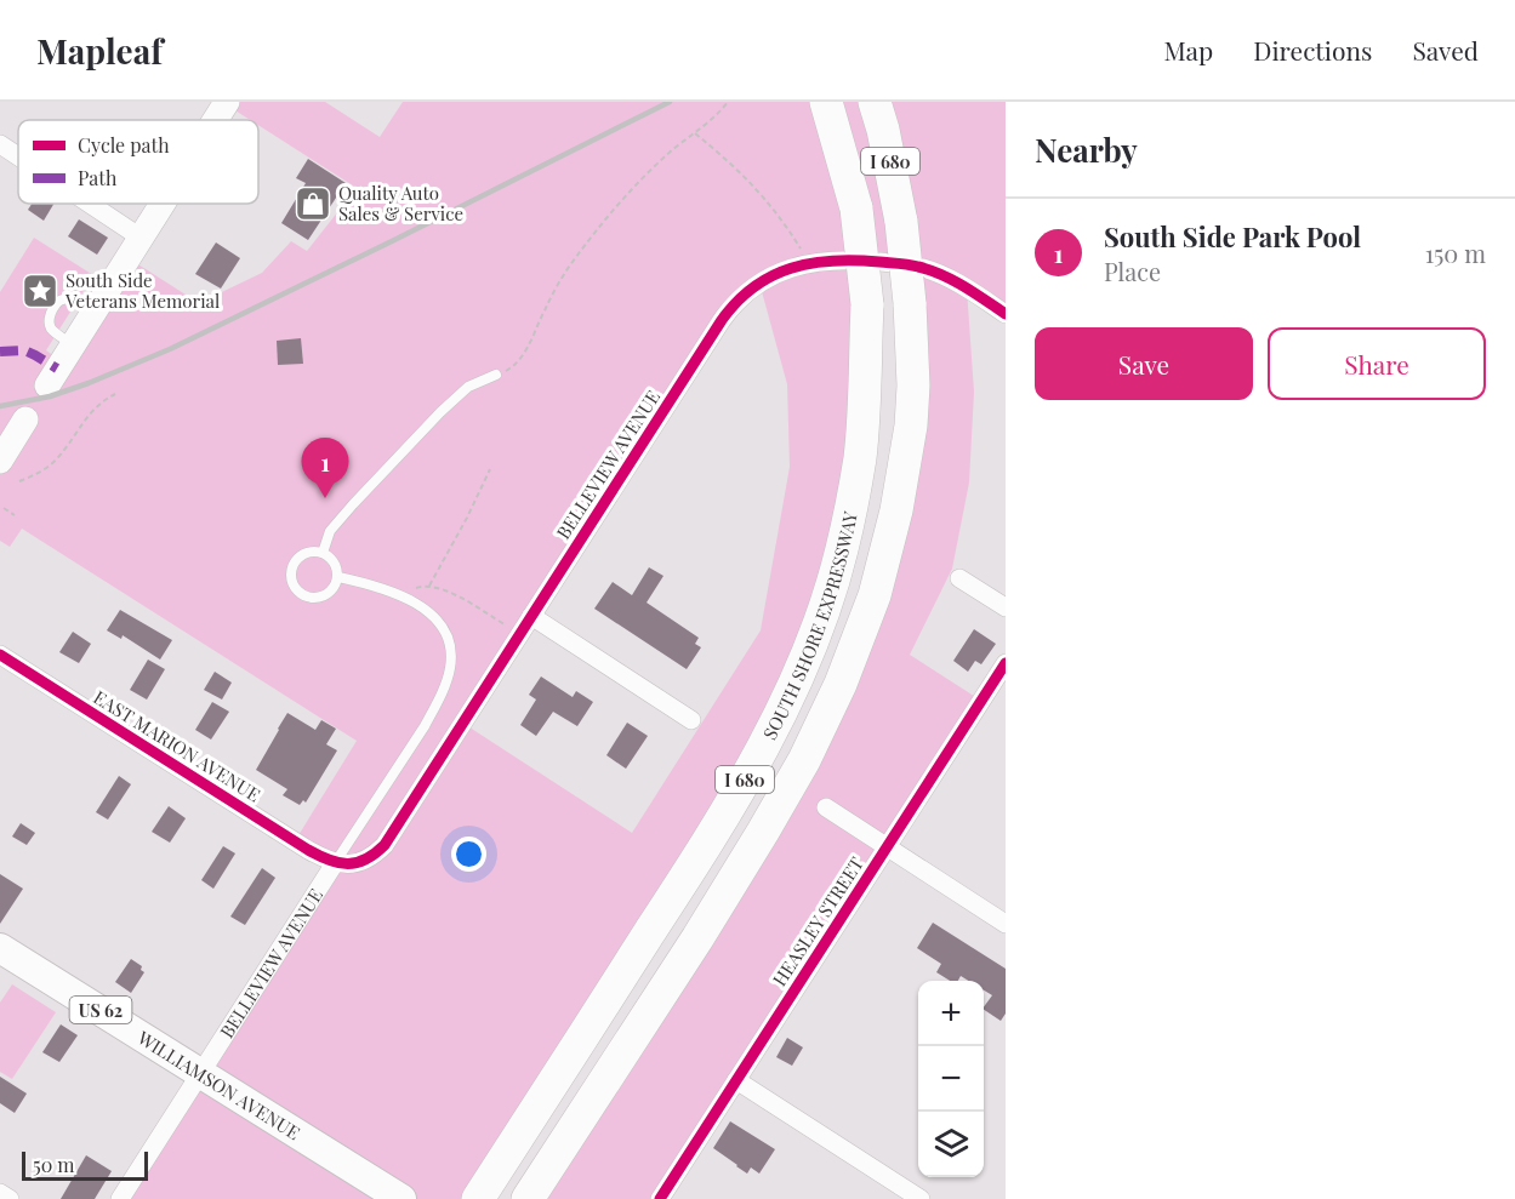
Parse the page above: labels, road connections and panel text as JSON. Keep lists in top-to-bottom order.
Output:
{
  "streets": {
    "highway": ["I 680", "SOUTH SHORE EXPRESSWAY"],
    "main road": ["US 62", "WILLIAMSON AVENUE"],
    "street": ["BELLEVIEW AVENUE", "EAST MARION AVENUE", "HEASLEY STREET"]
  },
  "crossings": [
    ["BELLEVIEW AVENUE", "EAST MARION AVENUE"],
    ["BELLEVIEW AVENUE", "WILLIAMSON AVENUE"]
  ],
  "places": {
    "shop": ["Quality Auto Sales & Service"],
    "place": ["South Side Veterans Memorial"]
  },
  "legend": ["Cycle path", "Path"],
  "scale_bar": "50 m",
  "page": {
    "header": "Mapleaf",
    "nav": ["Map", "Directions", "Saved"],
    "heading": "Nearby",
    "list": [
      {
        "mark": "1",
        "name": "South Side Park Pool",
        "note": "Place",
        "value": "150 m"
      }
    ],
    "buttons": ["Save", "Share"],
    "pins": "1",
    "map_buttons": ["+", "−"],
    "scale": "50 m"
  }
}
